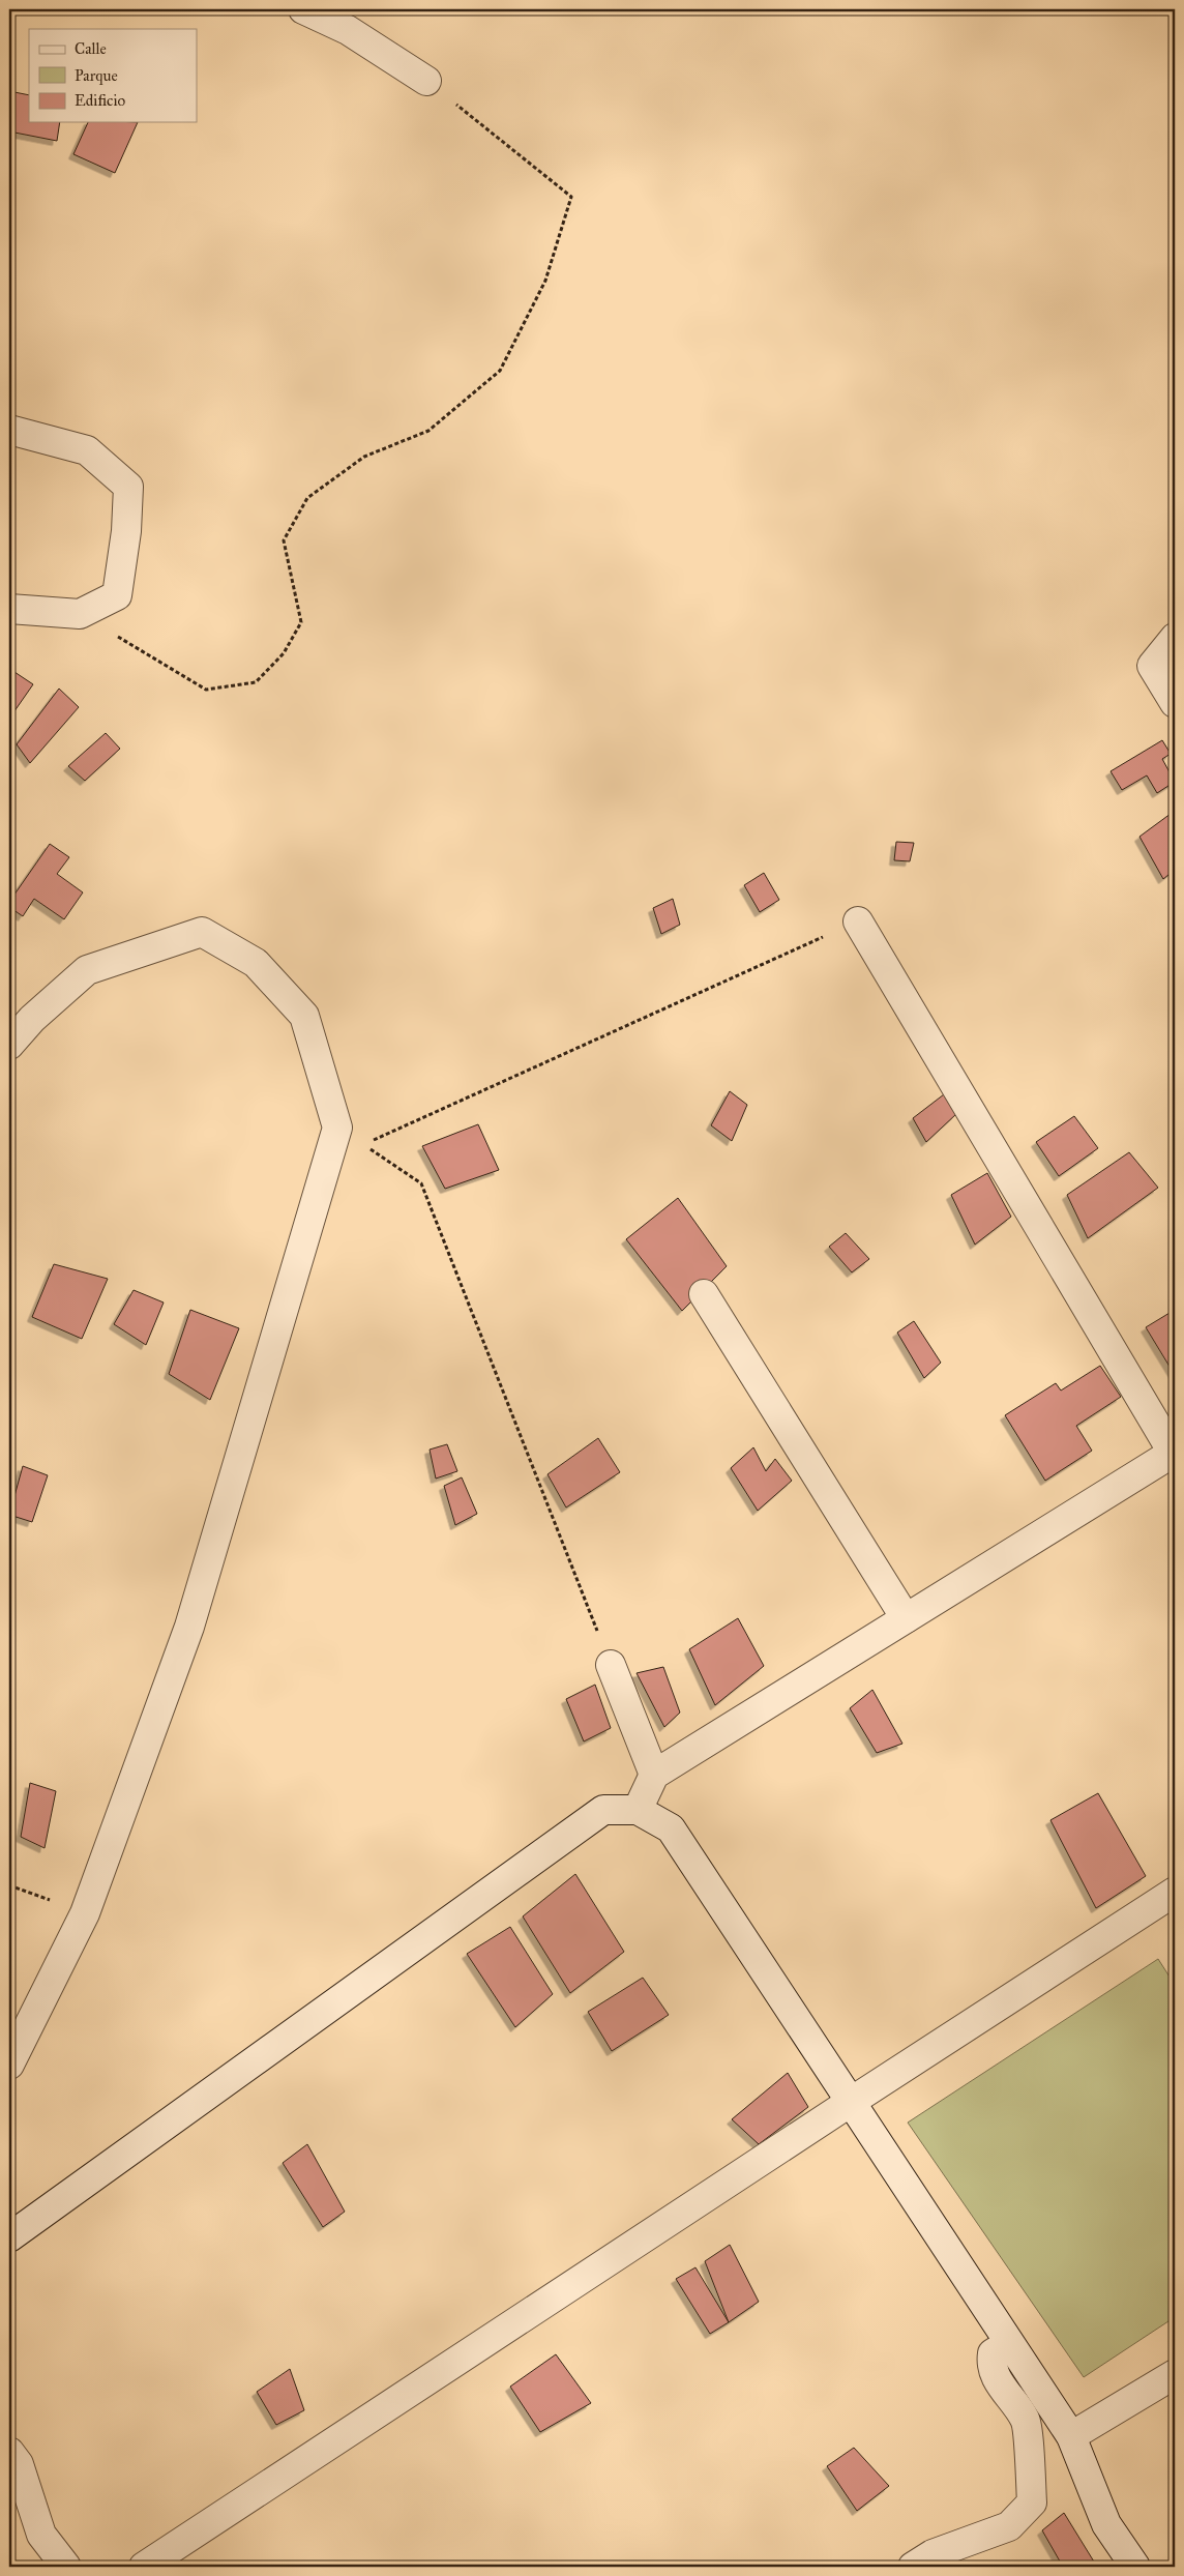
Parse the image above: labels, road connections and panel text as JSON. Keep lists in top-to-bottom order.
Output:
{
  "legend": ["Calle", "Parque", "Edificio"]
}
